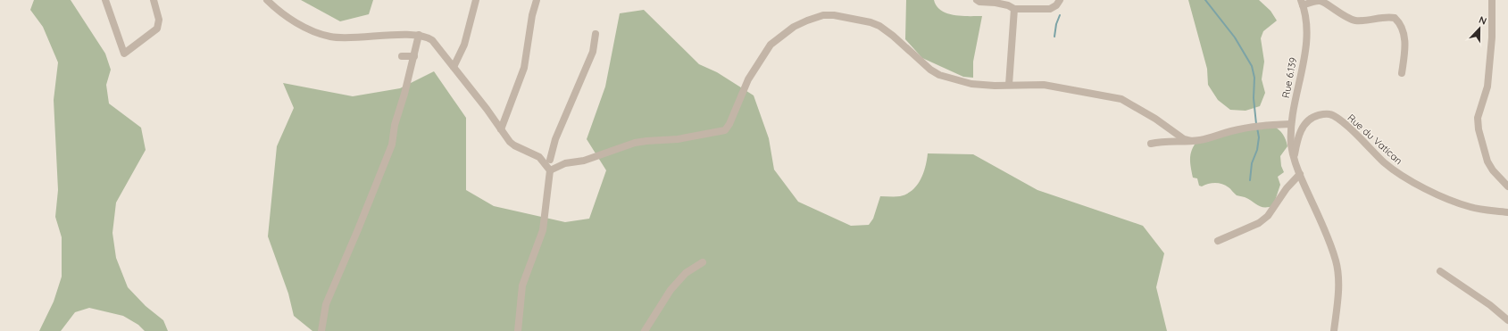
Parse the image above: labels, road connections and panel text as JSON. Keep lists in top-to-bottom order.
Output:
{
  "streets": {
    "street": ["Rue 6.139", "Rue du Vatican"]
  },
  "crossings": [
    ["Rue 6.139", "Rue du Vatican"]
  ],
  "north": "top"
}
